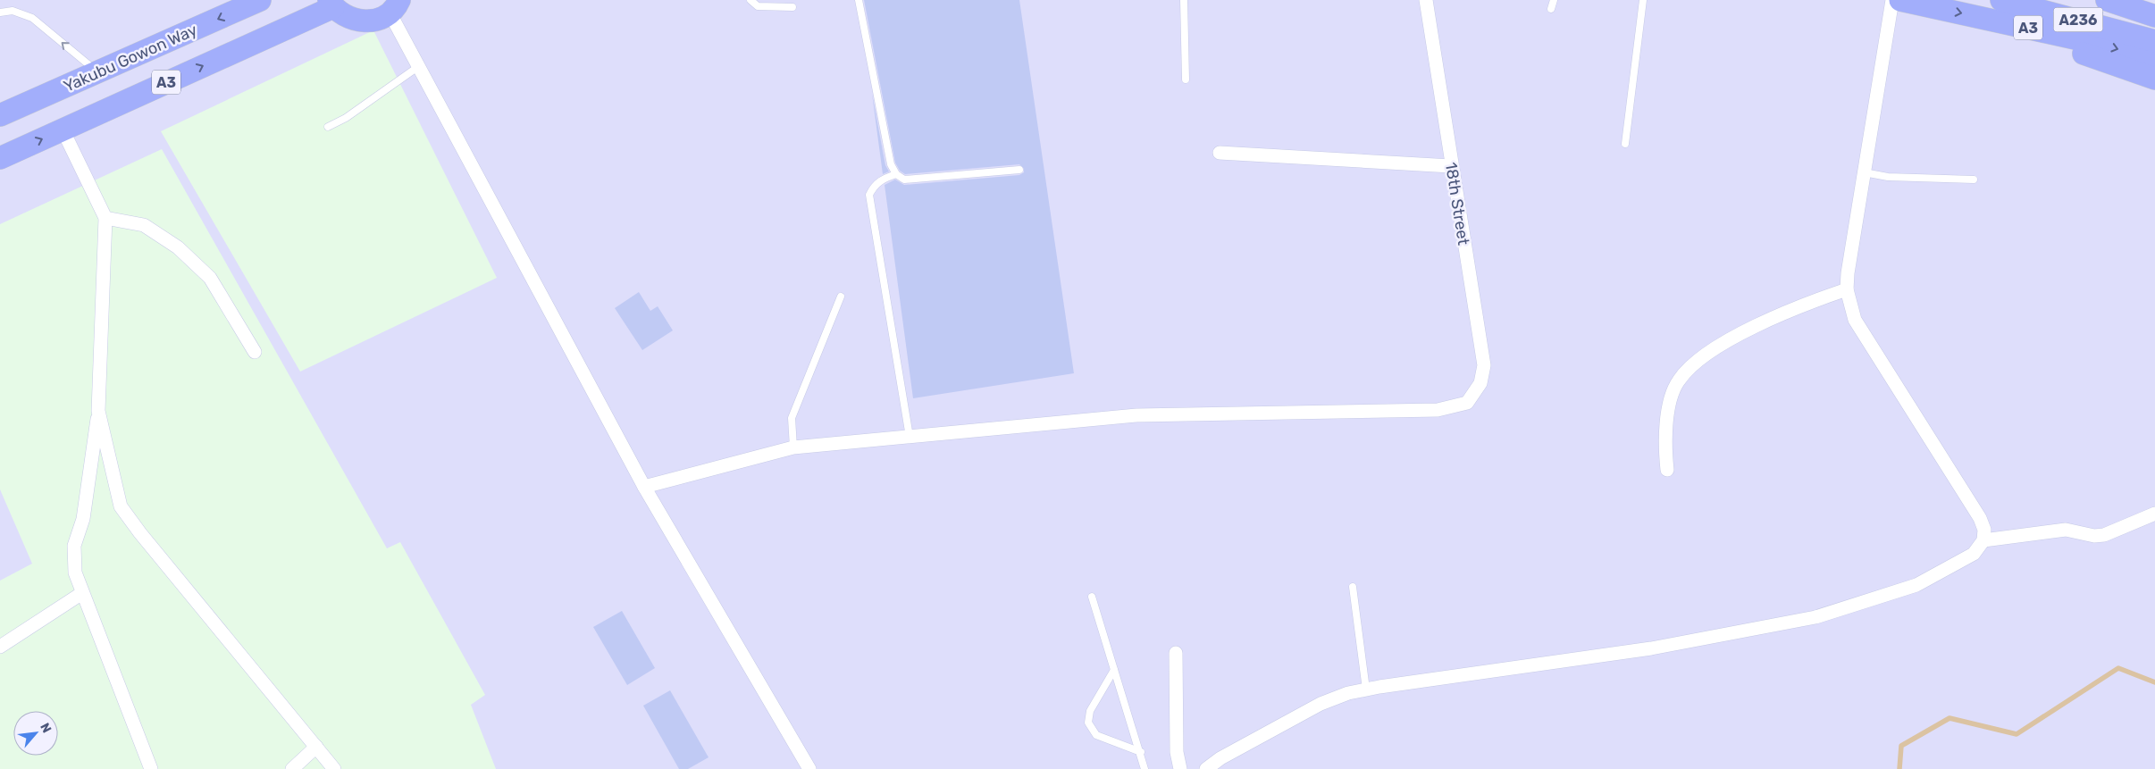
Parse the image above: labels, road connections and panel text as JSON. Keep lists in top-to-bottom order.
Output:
{
  "streets": {
    "highway": ["A236", "A3", "Yakubu Gowon Way"],
    "street": ["18th Street"]
  },
  "north": "top right"
}
